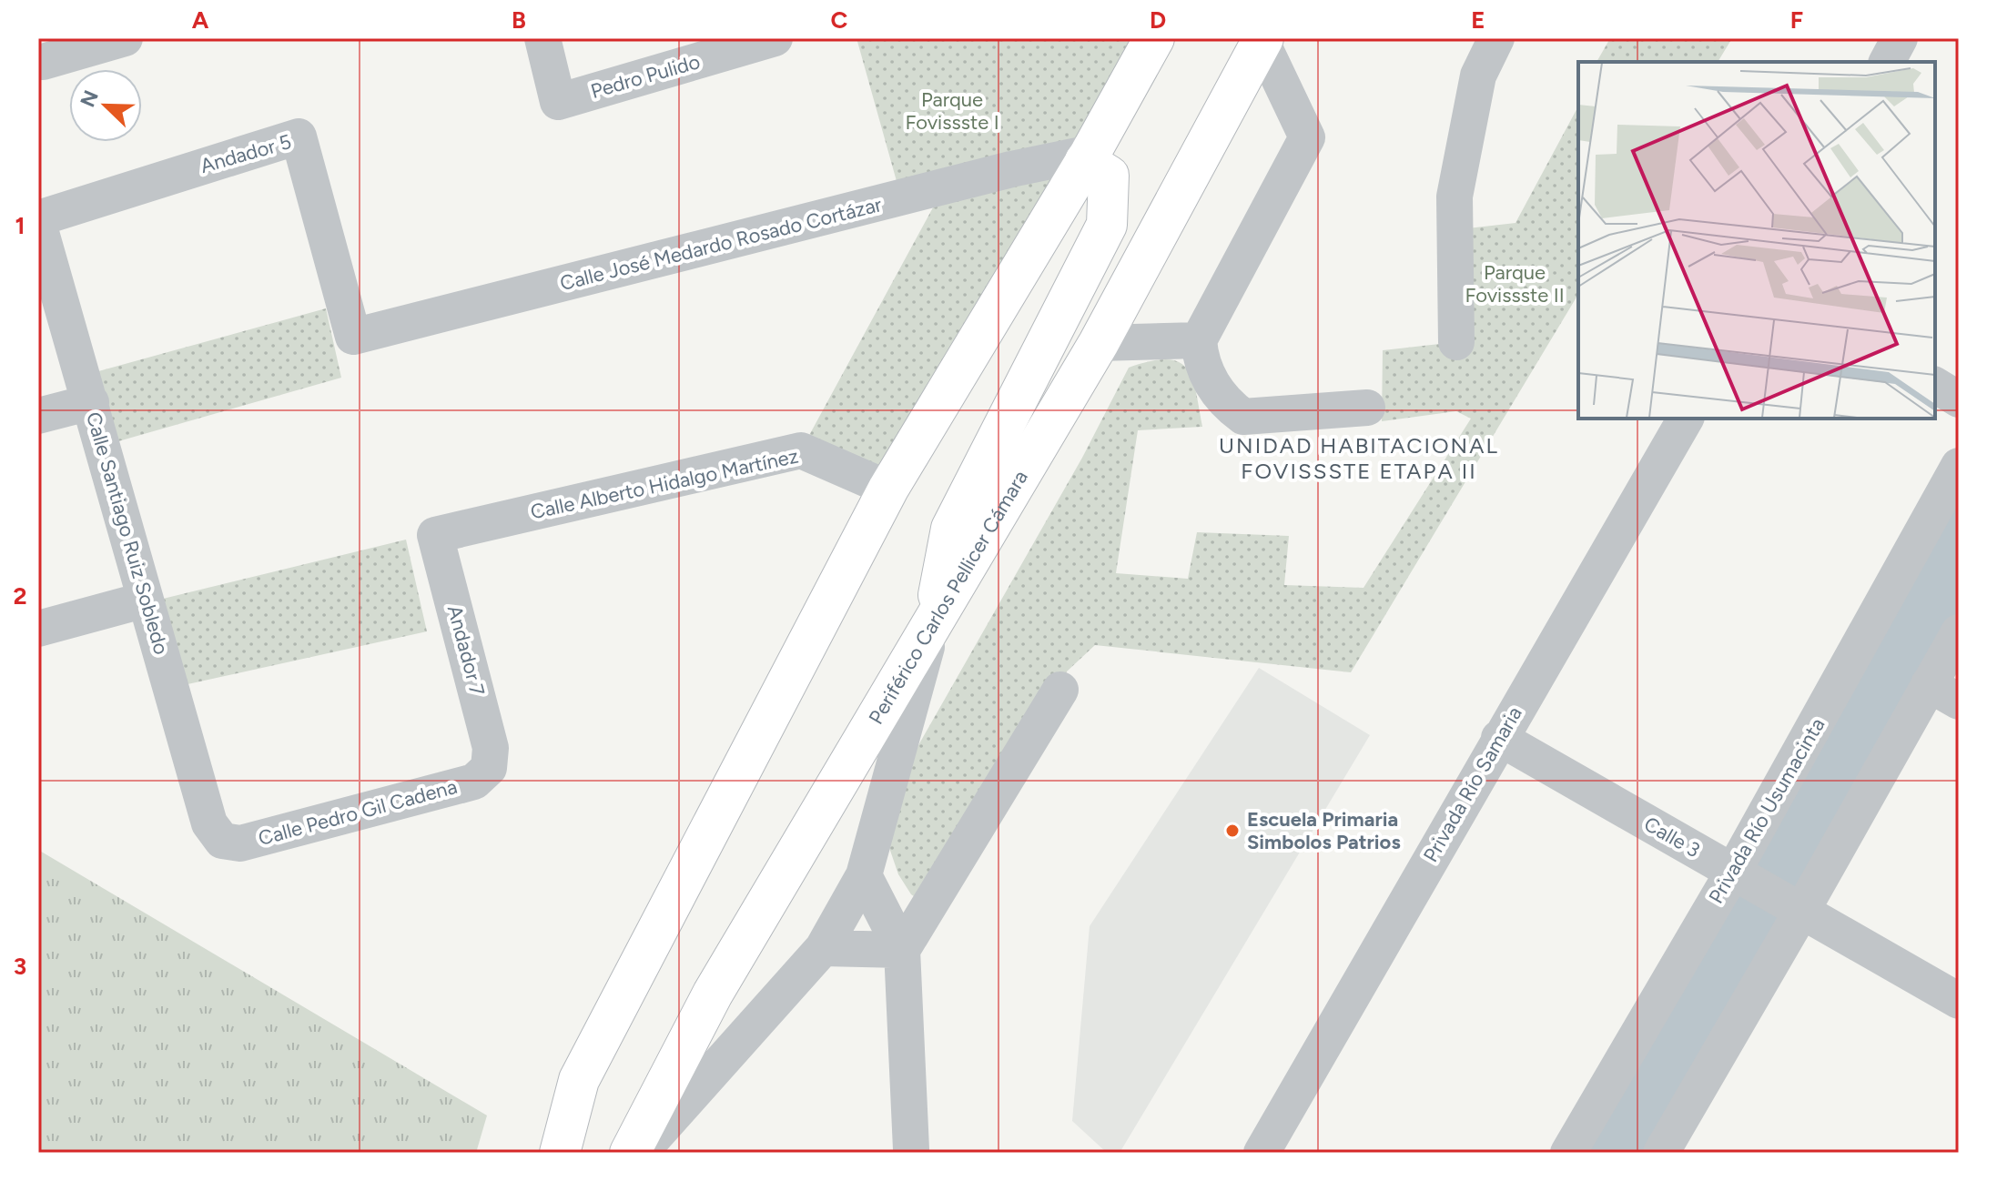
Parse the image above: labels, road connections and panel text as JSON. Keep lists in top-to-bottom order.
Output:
{
  "streets": {
    "main road": ["Periférico Carlos Pellicer Cámara"],
    "street": [
      "Pedro Pulido",
      "Andador 5",
      "Calle José Medardo Rosado Cortázar",
      "Calle Alberto Hidalgo Martínez",
      "Calle Santiago Ruiz Sobledo",
      "Andador 7",
      "Privada Río Samaria",
      "Privada Río Usumacinta",
      "Calle Pedro Gil Cadena",
      "Calle 3"
    ]
  },
  "crossings": [
    ["Andador 5", "Calle José Medardo Rosado Cortázar"],
    ["Andador 5", "Calle Santiago Ruiz Sobledo"],
    ["Calle Alberto Hidalgo Martínez", "Andador 7"],
    ["Calle Santiago Ruiz Sobledo", "Calle Pedro Gil Cadena"],
    ["Andador 7", "Calle Pedro Gil Cadena"],
    ["Privada Río Samaria", "Calle 3"],
    ["Privada Río Usumacinta", "Calle 3"]
  ],
  "districts": ["UNIDAD HABITACIONAL FOVISSSTE ETAPA II"],
  "parks": ["Parque Fovissste I", "Parque Fovissste II"],
  "places": ["Escuela Primaria Simbolos Patrios"],
  "north": "top left",
  "grid": {
    "columns": [
      "A",
      "B",
      "C",
      "D",
      "E",
      "F"
    ],
    "rows": ["1", "2", "3"]
  }
}
